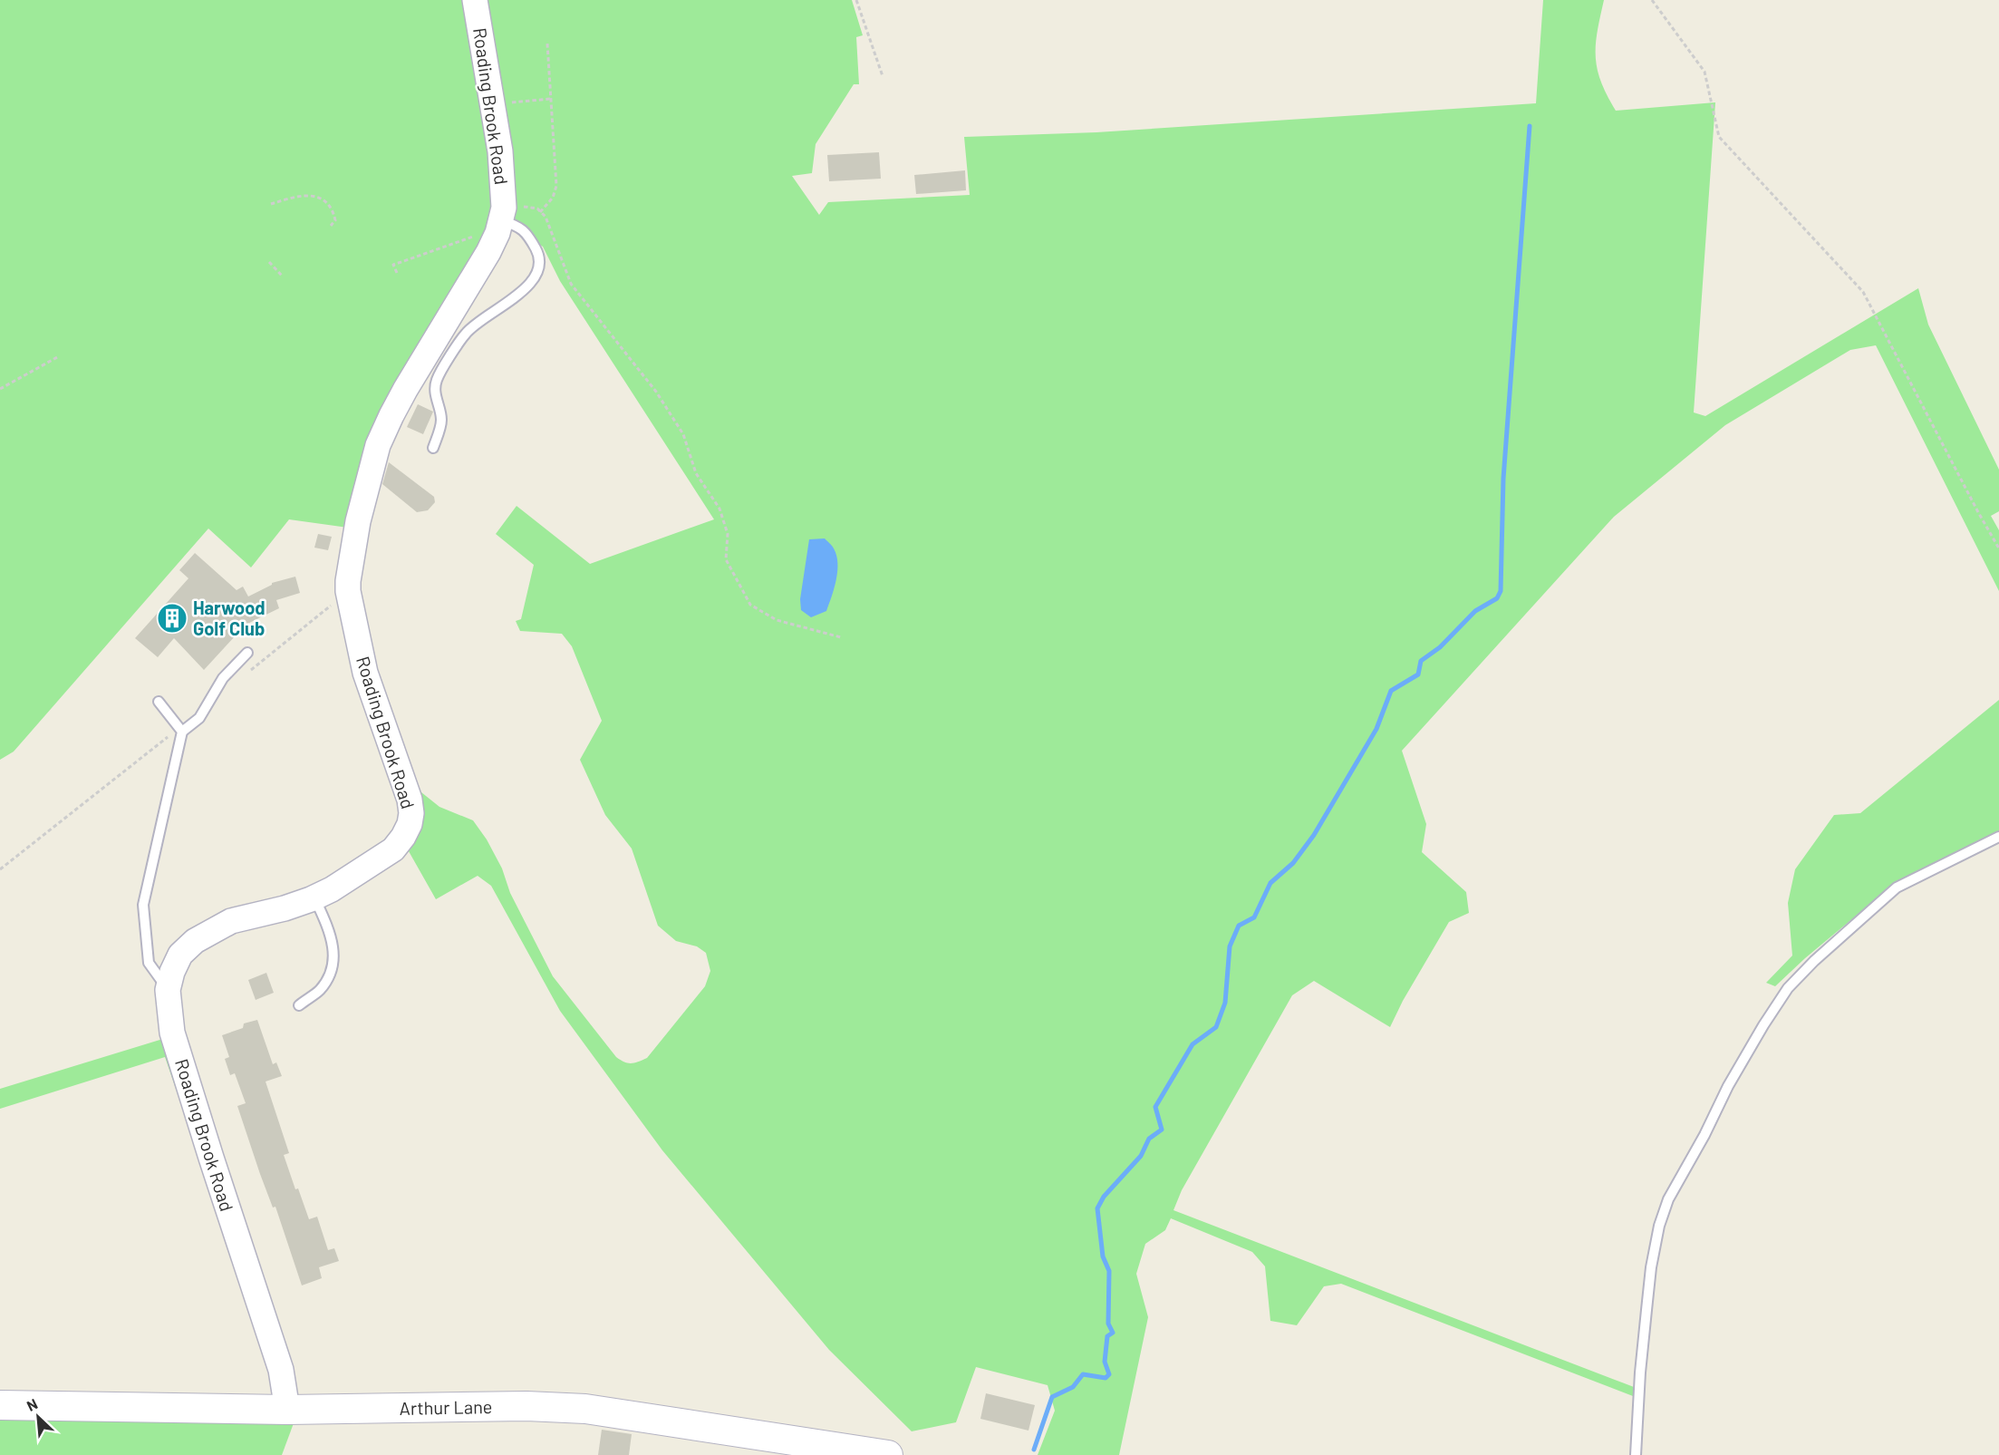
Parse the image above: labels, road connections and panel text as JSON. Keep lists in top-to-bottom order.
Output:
{
  "streets": {
    "main road": ["Arthur Lane"],
    "street": ["Roading Brook Road"]
  },
  "crossings": [
    ["Roading Brook Road", "Arthur Lane"]
  ],
  "places": {
    "building": ["Harwood Golf Club"]
  },
  "north": "top left"
}
